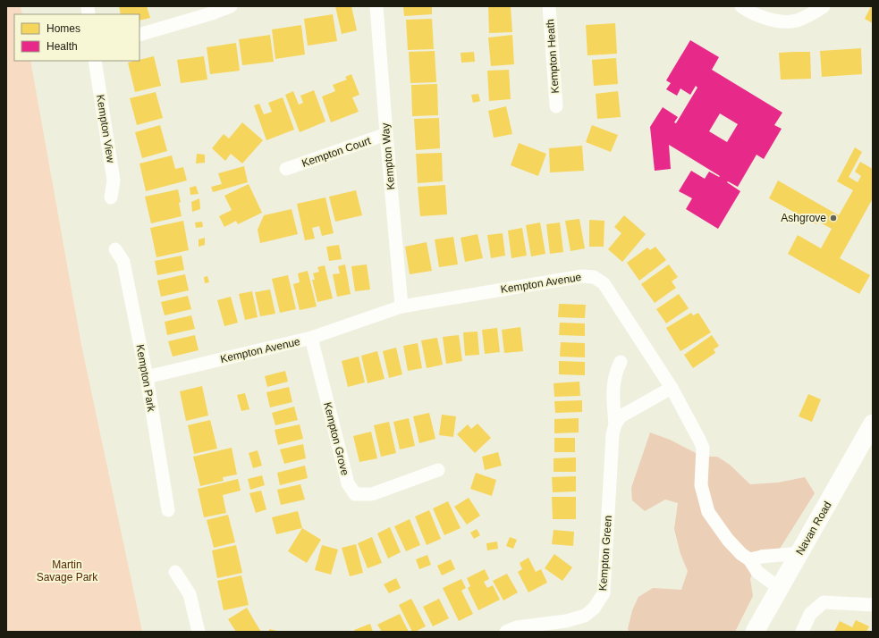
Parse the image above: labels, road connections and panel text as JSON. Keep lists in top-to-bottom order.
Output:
{
  "streets": {
    "main road": ["Navan Road"],
    "street": [
      "Kempton Heath",
      "Kempton View",
      "Kempton Court",
      "Kempton Way",
      "Kempton Avenue",
      "Kempton Park",
      "Kempton Grove",
      "Kempton Green"
    ]
  },
  "crossings": [
    ["Kempton Court", "Kempton Way"],
    ["Kempton Way", "Kempton Avenue"],
    ["Kempton Avenue", "Kempton Park"],
    ["Kempton Avenue", "Kempton Grove"],
    ["Kempton Avenue", "Navan Road"]
  ],
  "parks": ["Martin Savage Park"],
  "places": ["Ashgrove"],
  "legend": ["Homes", "Health"]
}
